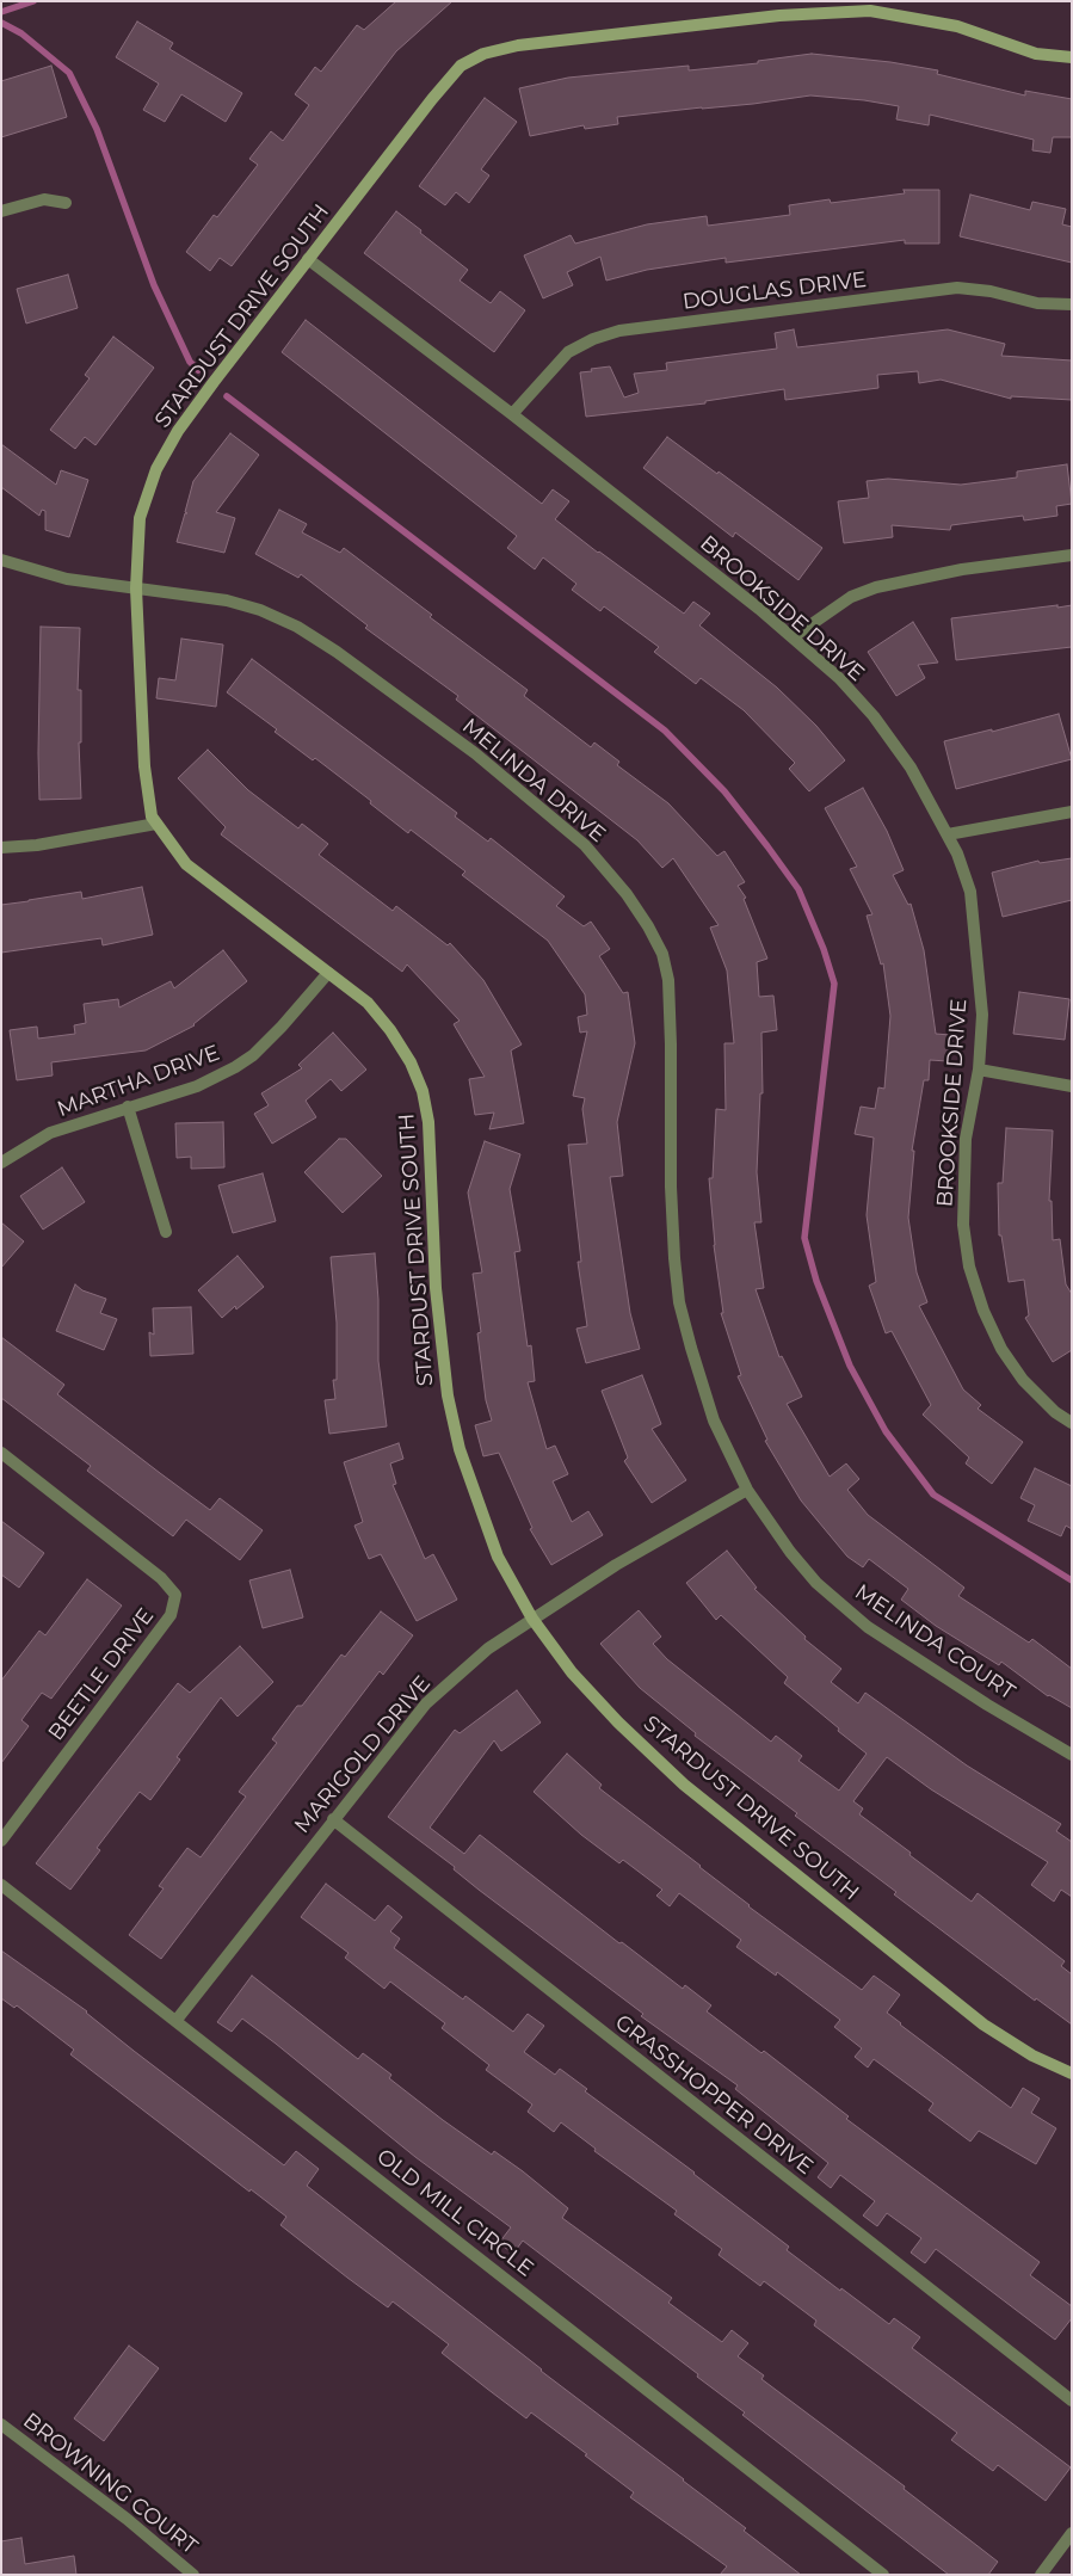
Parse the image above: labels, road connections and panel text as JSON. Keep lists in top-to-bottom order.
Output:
{
  "streets": {
    "street": [
      "DOUGLAS DRIVE",
      "STARDUST DRIVE SOUTH",
      "BROOKSIDE DRIVE",
      "MELINDA DRIVE",
      "MARTHA DRIVE",
      "MELINDA COURT",
      "BEETLE DRIVE",
      "MARIGOLD DRIVE",
      "GRASSHOPPER DRIVE",
      "OLD MILL CIRCLE",
      "BROWNING COURT"
    ]
  },
  "crossings": [
    ["DOUGLAS DRIVE", "BROOKSIDE DRIVE"],
    ["STARDUST DRIVE SOUTH", "BROOKSIDE DRIVE"],
    ["STARDUST DRIVE SOUTH", "MELINDA DRIVE"],
    ["STARDUST DRIVE SOUTH", "MARTHA DRIVE"],
    ["STARDUST DRIVE SOUTH", "MARIGOLD DRIVE"],
    ["MELINDA DRIVE", "MELINDA COURT"],
    ["MELINDA DRIVE", "MARIGOLD DRIVE"],
    ["MELINDA COURT", "MARIGOLD DRIVE"],
    ["MARIGOLD DRIVE", "GRASSHOPPER DRIVE"],
    ["MARIGOLD DRIVE", "OLD MILL CIRCLE"]
  ]
}
